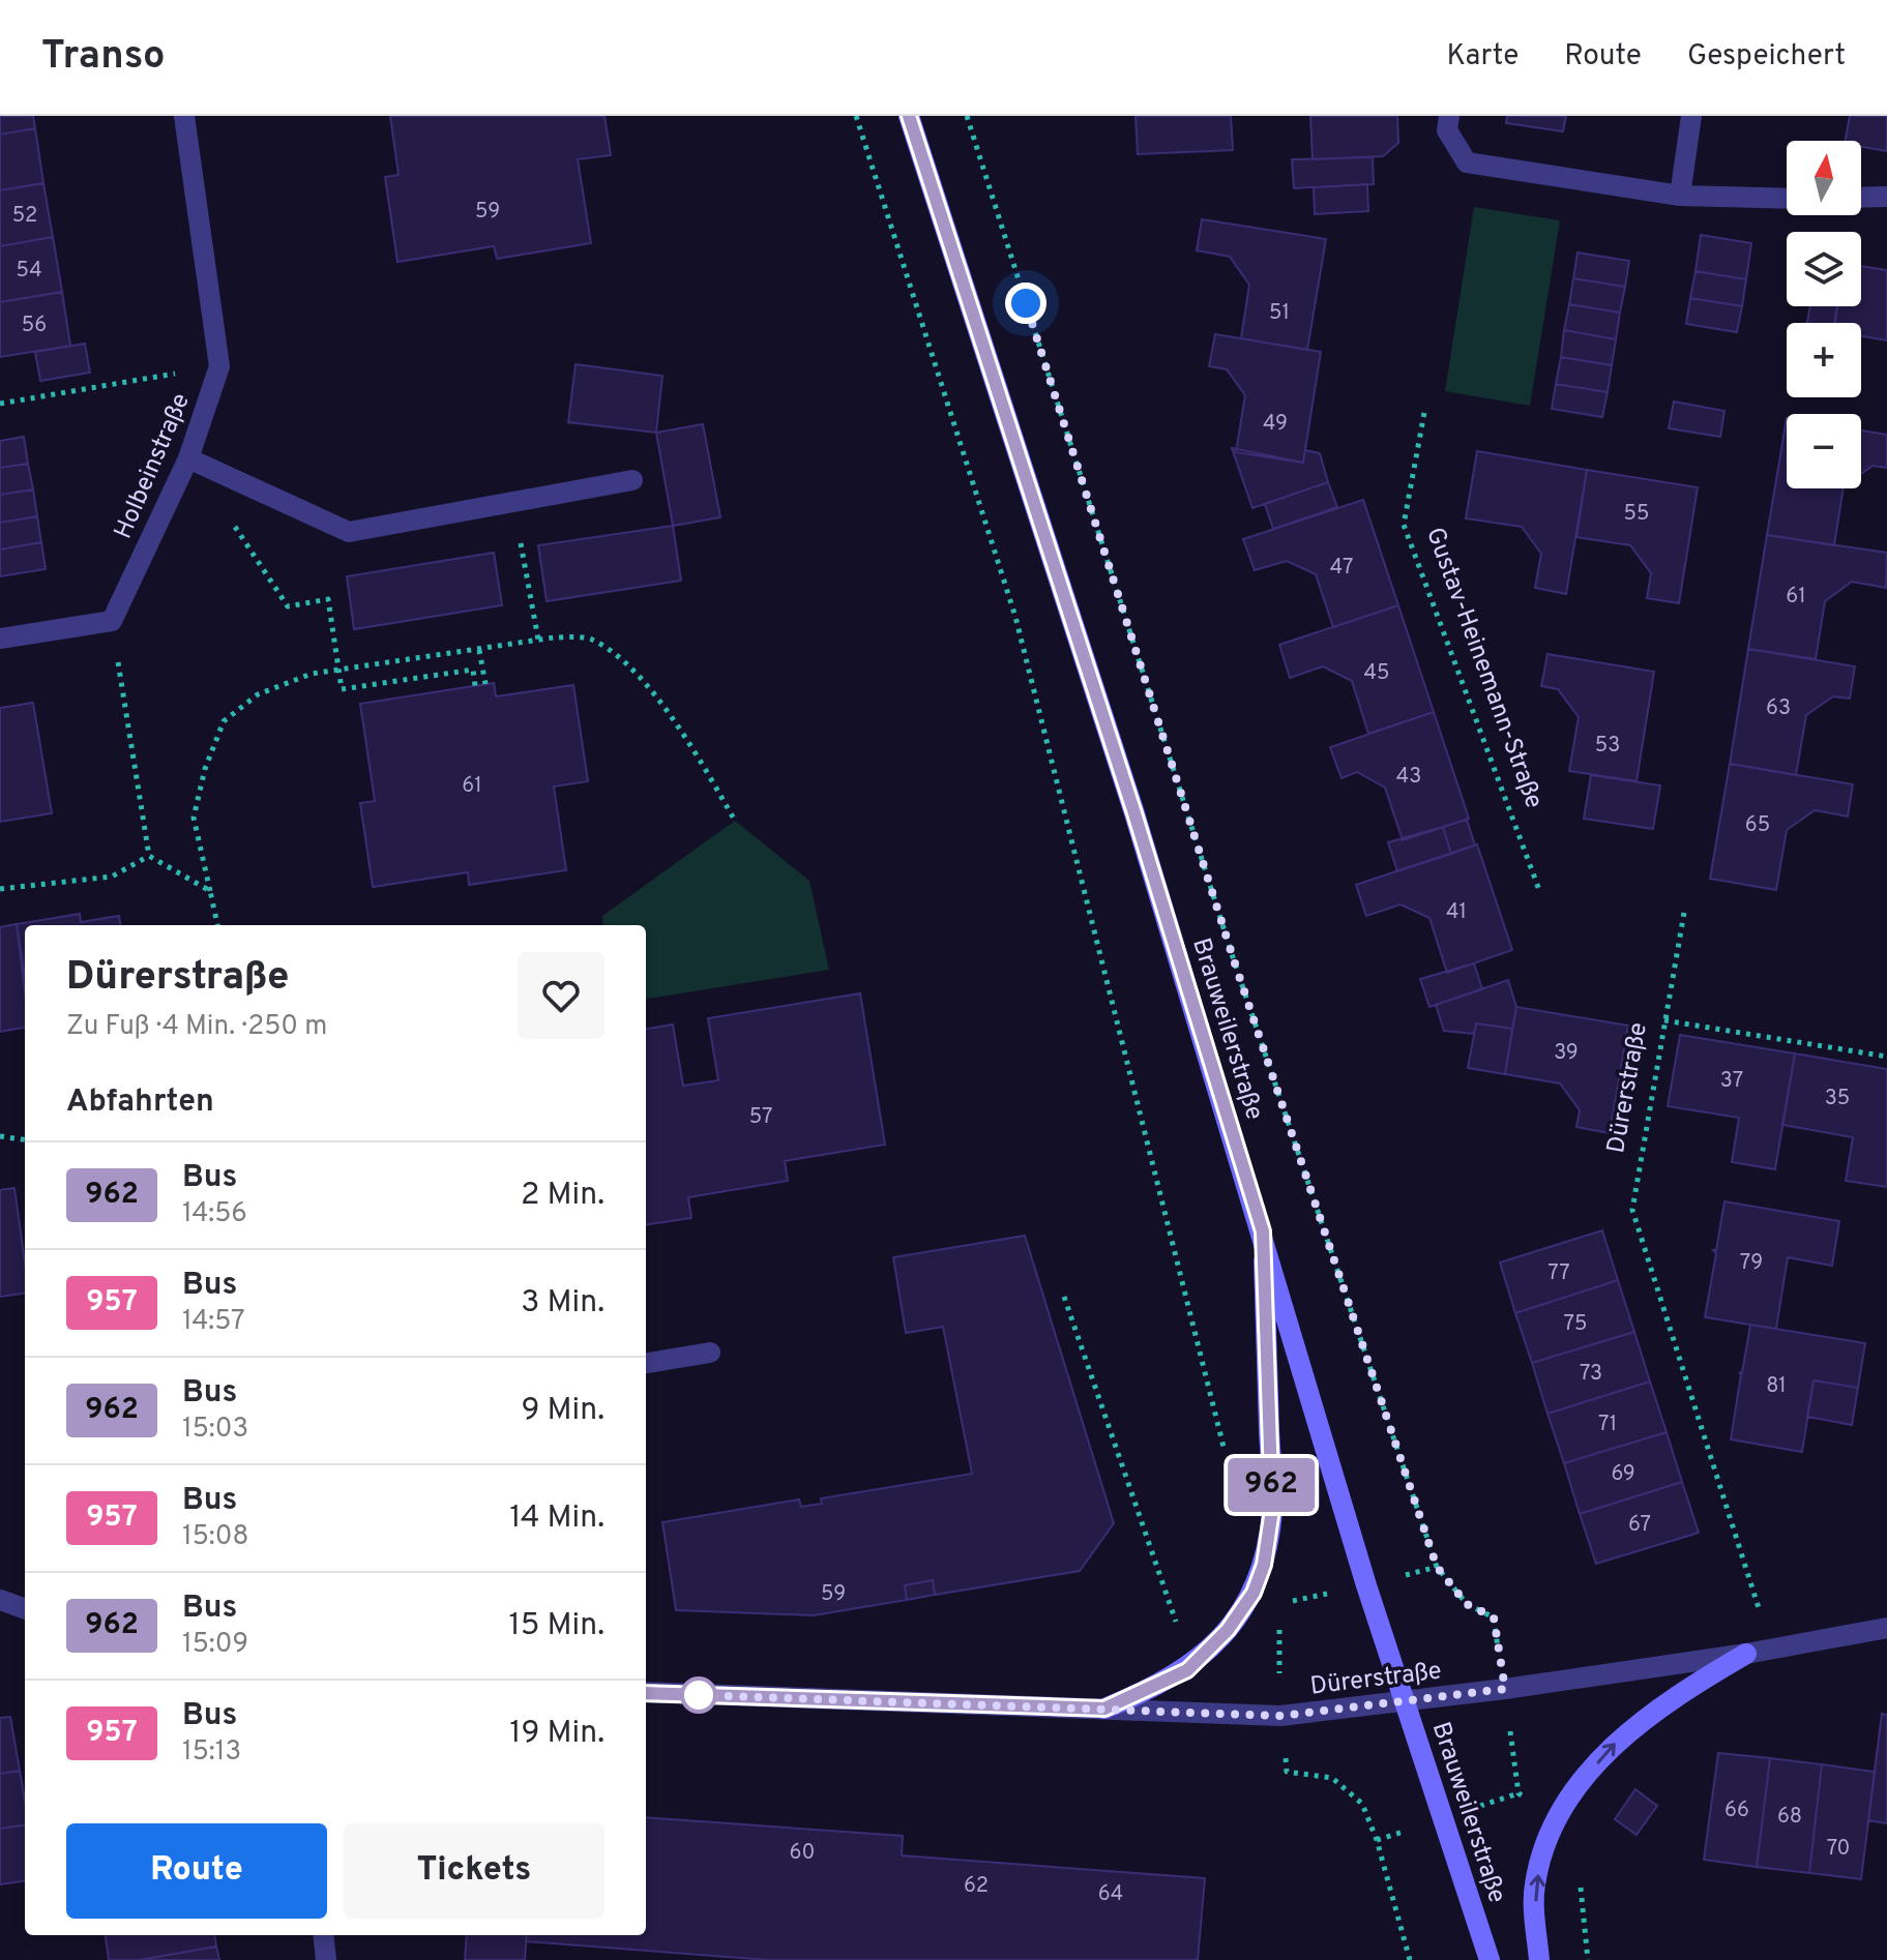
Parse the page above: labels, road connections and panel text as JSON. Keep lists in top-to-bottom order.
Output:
{
  "streets": {
    "main road": ["Brauweilerstraße"],
    "street": ["Holbeinstraße", "Dürerstraße"],
    "path": ["Gustav-Heinemann-Straße"]
  },
  "crossings": [
    ["Brauweilerstraße", "Dürerstraße"]
  ],
  "lines": ["bus line 962"],
  "house_numbers": [
    "59",
    "52",
    "54",
    "51",
    "56",
    "49",
    "55",
    "47",
    "61",
    "45",
    "63",
    "53",
    "43",
    "61",
    "65",
    "41",
    "39",
    "37",
    "35",
    "57",
    "79",
    "77",
    "75",
    "73",
    "81",
    "71",
    "69",
    "67",
    "59",
    "66",
    "68",
    "70",
    "60",
    "62",
    "64"
  ],
  "north": "top",
  "page": {
    "header": "Transo",
    "nav": ["Karte", "Route", "Gespeichert"],
    "on_map": "962",
    "map_buttons": ["+", "−"],
    "heading": [
      ["Dürerstraße", "Zu Fuß · 4 Min. · 250 m"],
      "Abfahrten"
    ],
    "list": [
      {
        "mark": "962",
        "name": "Bus",
        "note": "14:56",
        "value": "2 Min."
      },
      {
        "mark": "957",
        "name": "Bus",
        "note": "14:57",
        "value": "3 Min."
      },
      {
        "mark": "962",
        "name": "Bus",
        "note": "15:03",
        "value": "9 Min."
      },
      {
        "mark": "957",
        "name": "Bus",
        "note": "15:08",
        "value": "14 Min."
      },
      {
        "mark": "962",
        "name": "Bus",
        "note": "15:09",
        "value": "15 Min."
      },
      {
        "mark": "957",
        "name": "Bus",
        "note": "15:13",
        "value": "19 Min."
      }
    ],
    "buttons": ["Route", "Tickets"]
  }
}
